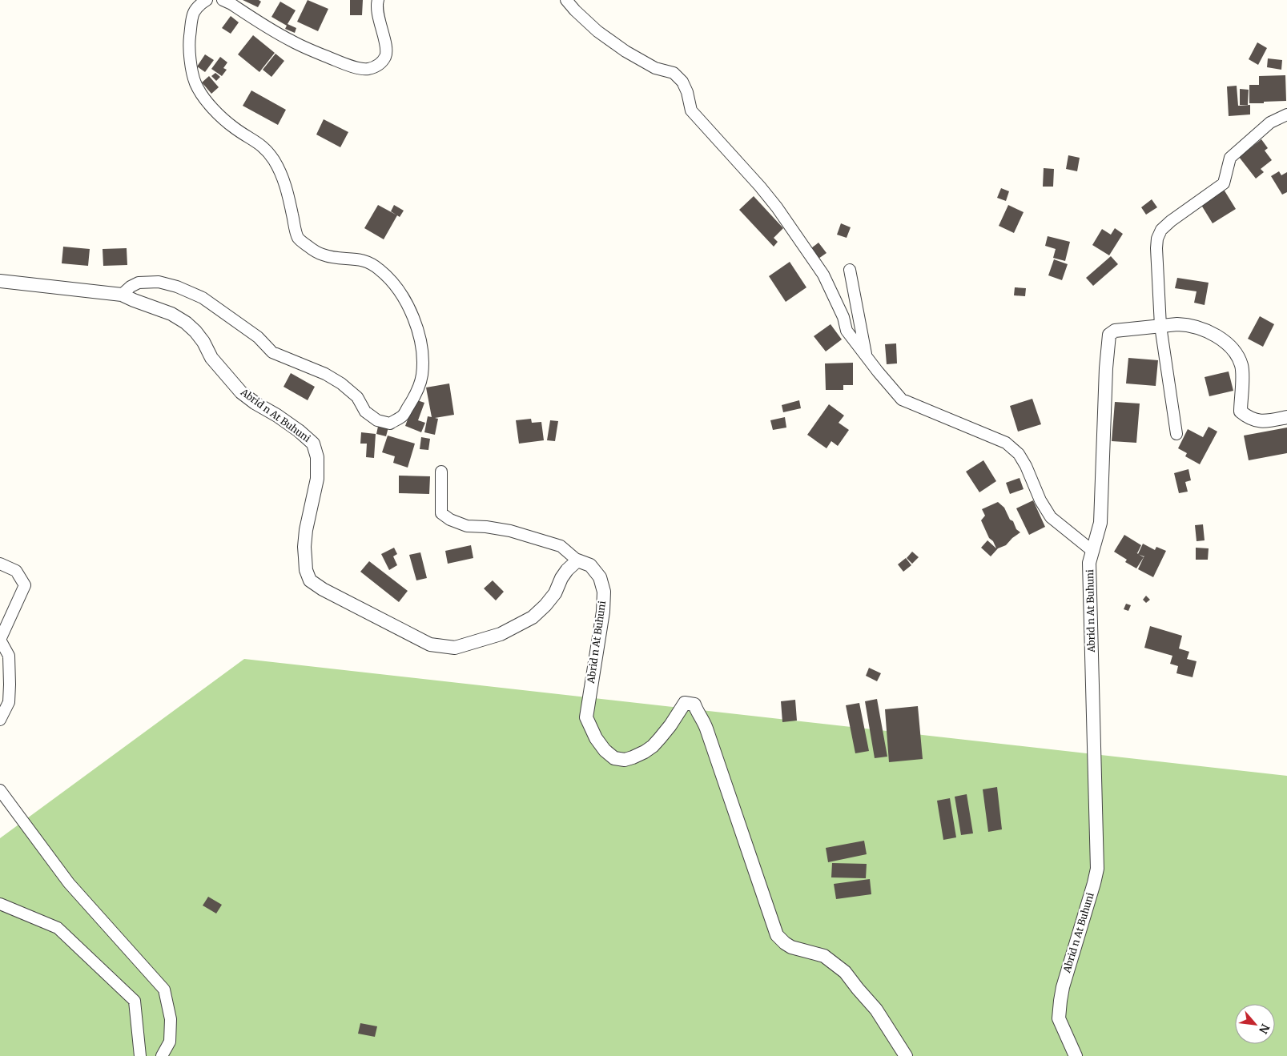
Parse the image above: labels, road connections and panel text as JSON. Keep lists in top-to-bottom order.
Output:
{
  "streets": {
    "street": ["Abrid n At Buhuni"]
  },
  "north": "bottom right"
}
